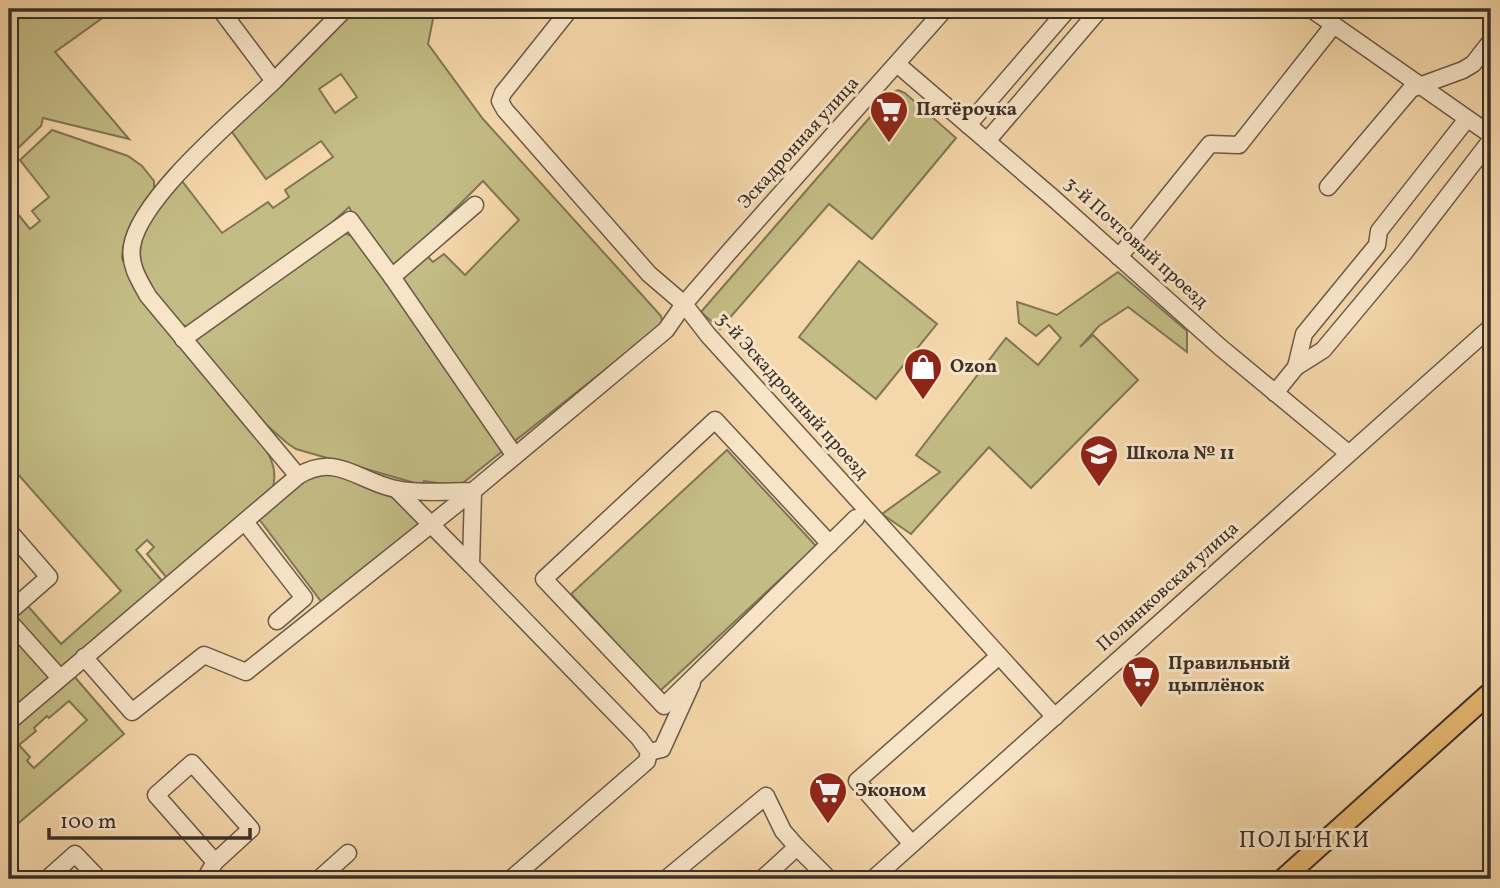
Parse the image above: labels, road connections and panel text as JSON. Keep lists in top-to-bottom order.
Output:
{
  "streets": {
    "street": [
      "Эскадронная улица",
      "3-й Почтовый проезд",
      "3-й Эскадронный проезд",
      "Полынковская улица"
    ]
  },
  "crossings": [
    ["Эскадронная улица", "3-й Почтовый проезд"],
    ["Эскадронная улица", "3-й Эскадронный проезд"],
    ["3-й Почтовый проезд", "Полынковская улица"],
    ["3-й Эскадронный проезд", "Полынковская улица"]
  ],
  "districts": ["ПОЛЫНКИ"],
  "places": {
    "supermarket": ["Пятёрочка", "Правильный цыплёнок", "Эконом"],
    "shop": ["Ozon"],
    "school or university": ["Школа № 11"]
  },
  "scale_bar": "100 m"
}
